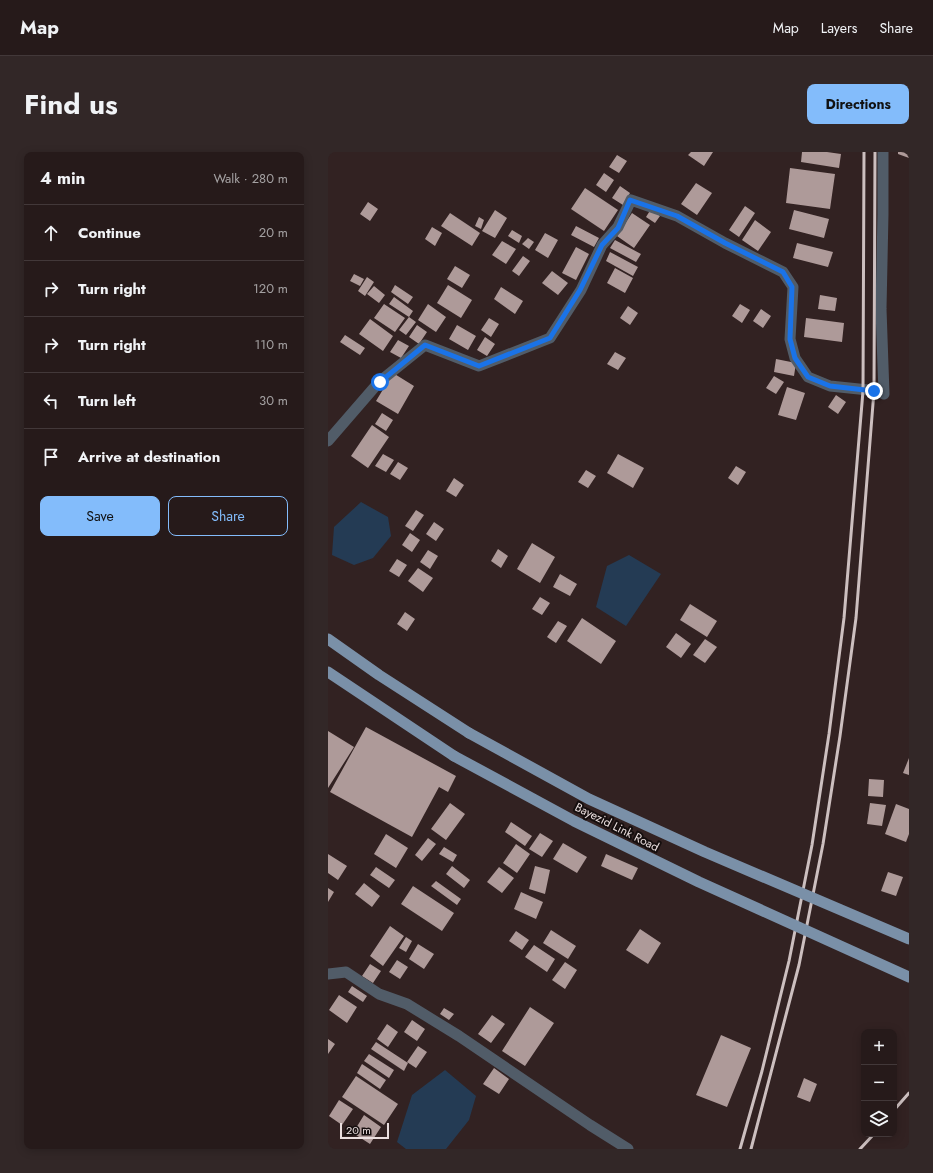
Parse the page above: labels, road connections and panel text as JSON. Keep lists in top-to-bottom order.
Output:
{
  "streets": {
    "main road": ["Bayezid Link Road"]
  },
  "scale_bar": "20 m",
  "page": {
    "header": "Map",
    "nav": ["Map", "Layers", "Share"],
    "title": "Find us",
    "buttons": [
      "Directions",
      ["Save", "Share"]
    ],
    "heading": ["4 min", "Walk · 280 m"],
    "list": [
      ["Continue", "20 m"],
      ["Turn right", "120 m"],
      ["Turn right", "110 m"],
      ["Turn left", "30 m"],
      "Arrive at destination"
    ],
    "map_buttons": ["+", "−"],
    "scale": "20 m"
  }
}
